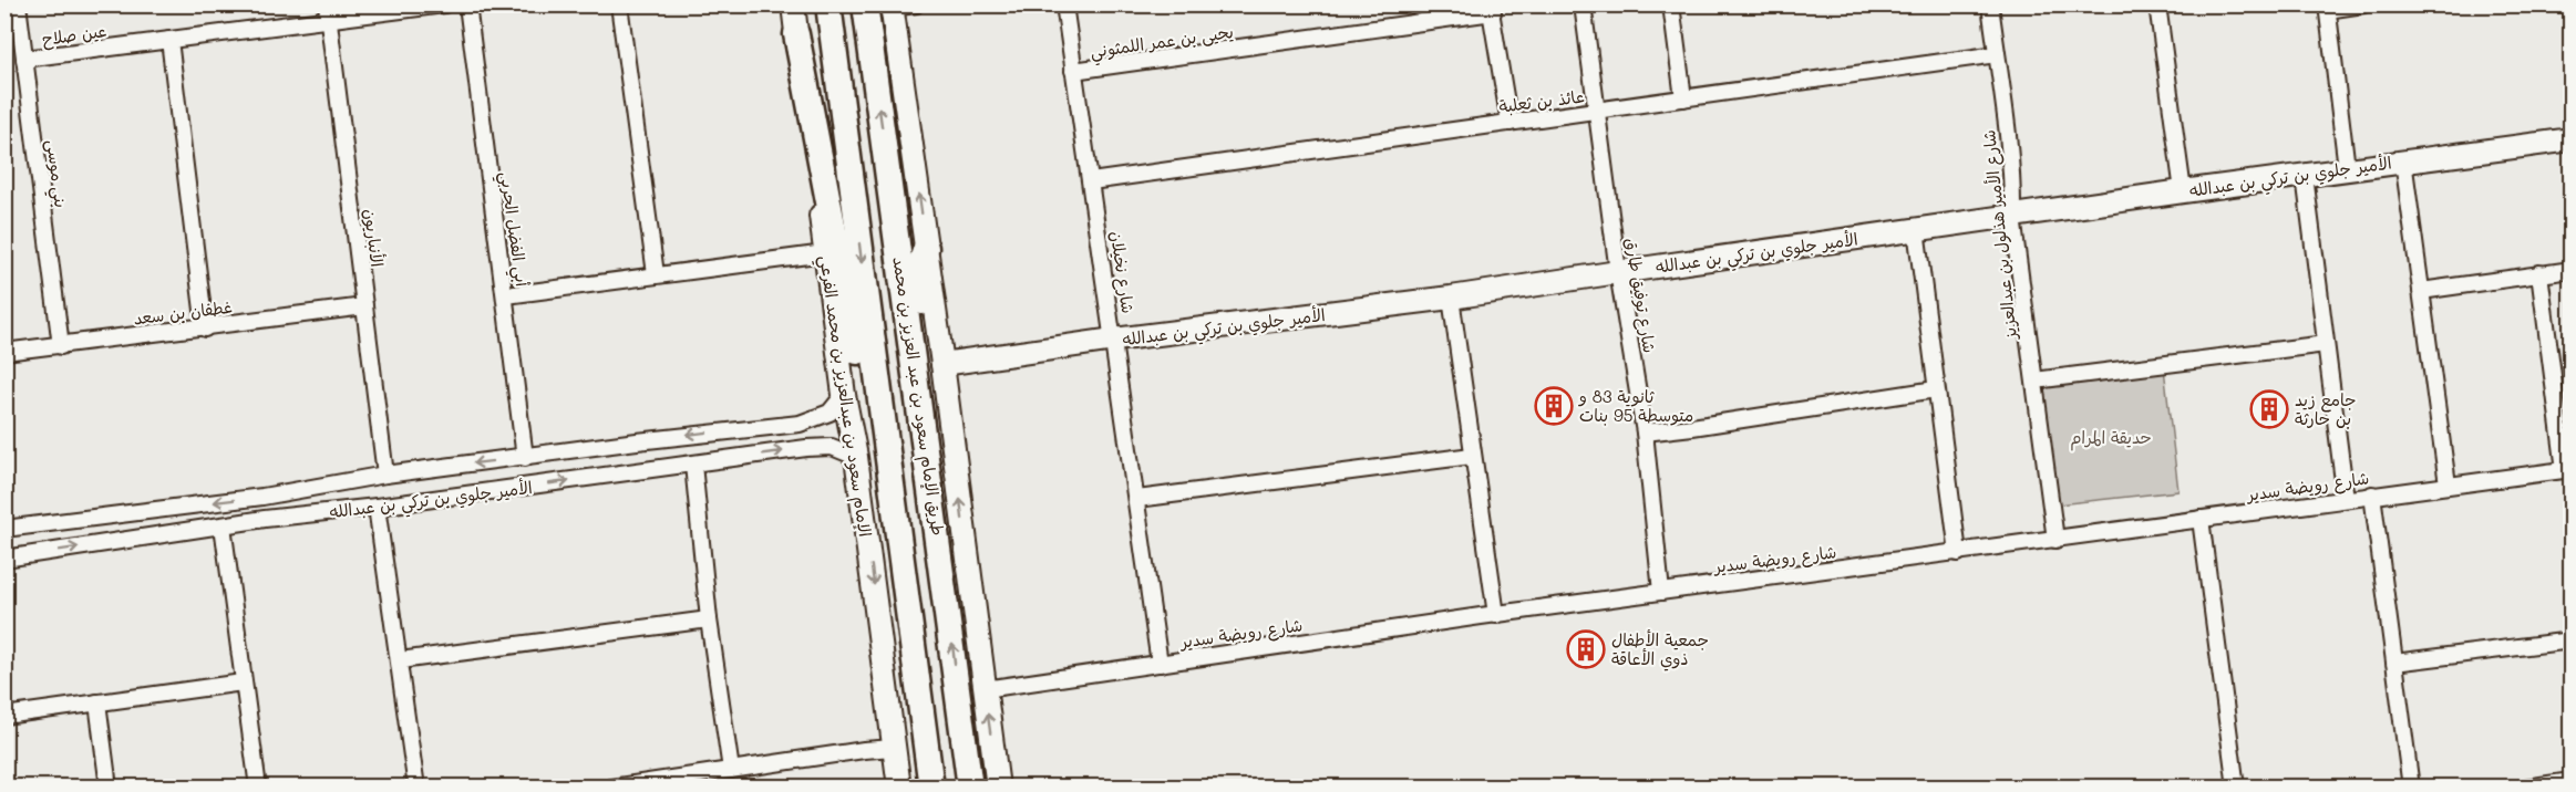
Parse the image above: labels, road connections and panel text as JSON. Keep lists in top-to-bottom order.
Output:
{
  "streets": {
    "main road": ["طريق الإمام سعود بن عبد العزيز بن محمد"],
    "street": [
      "عين صلاح",
      "يحيى بن عمر اللمثوني",
      "عائذ بن ثعلبة",
      "بني موسى",
      "الأمير جلوي بن تركي بن عبدالله",
      "أبي الفضل الحربي",
      "شارع الأمير هذلول بن عبدالعزيز",
      "الأنباريون",
      "شارع نخيلان",
      "شارع توفيق طارق",
      "غطفان بن سعد",
      "الإمام سعود بن عبدالعزيز بن محمد الفرعي",
      "شارع رويضة سدير"
    ]
  },
  "crossings": [
    ["عين صلاح", "بني موسى"],
    ["عين صلاح", "الأنباريون"],
    ["يحيى بن عمر اللمثوني", "شارع نخيلان"],
    ["عائذ بن ثعلبة", "شارع الأمير هذلول بن عبدالعزيز"],
    ["عائذ بن ثعلبة", "شارع نخيلان"],
    ["عائذ بن ثعلبة", "شارع توفيق طارق"],
    ["بني موسى", "غطفان بن سعد"],
    ["الأمير جلوي بن تركي بن عبدالله", "أبي الفضل الحربي"],
    ["الأمير جلوي بن تركي بن عبدالله", "شارع الأمير هذلول بن عبدالعزيز"],
    ["الأمير جلوي بن تركي بن عبدالله", "الأنباريون"],
    ["الأمير جلوي بن تركي بن عبدالله", "شارع نخيلان"],
    ["الأمير جلوي بن تركي بن عبدالله", "شارع توفيق طارق"],
    ["الأمير جلوي بن تركي بن عبدالله", "الإمام سعود بن عبدالعزيز بن محمد الفرعي"],
    ["شارع الأمير هذلول بن عبدالعزيز", "شارع رويضة سدير"],
    ["الأنباريون", "غطفان بن سعد"],
    ["شارع نخيلان", "شارع رويضة سدير"],
    ["شارع توفيق طارق", "شارع رويضة سدير"]
  ],
  "parks": ["حديقة المرام"],
  "places": {
    "building": ["ثانوية 83 و متوسطة 95 بنات", "جامع زيد بن حارثة", "جمعية الأطفال ذوي الأعاقة"]
  }
}
